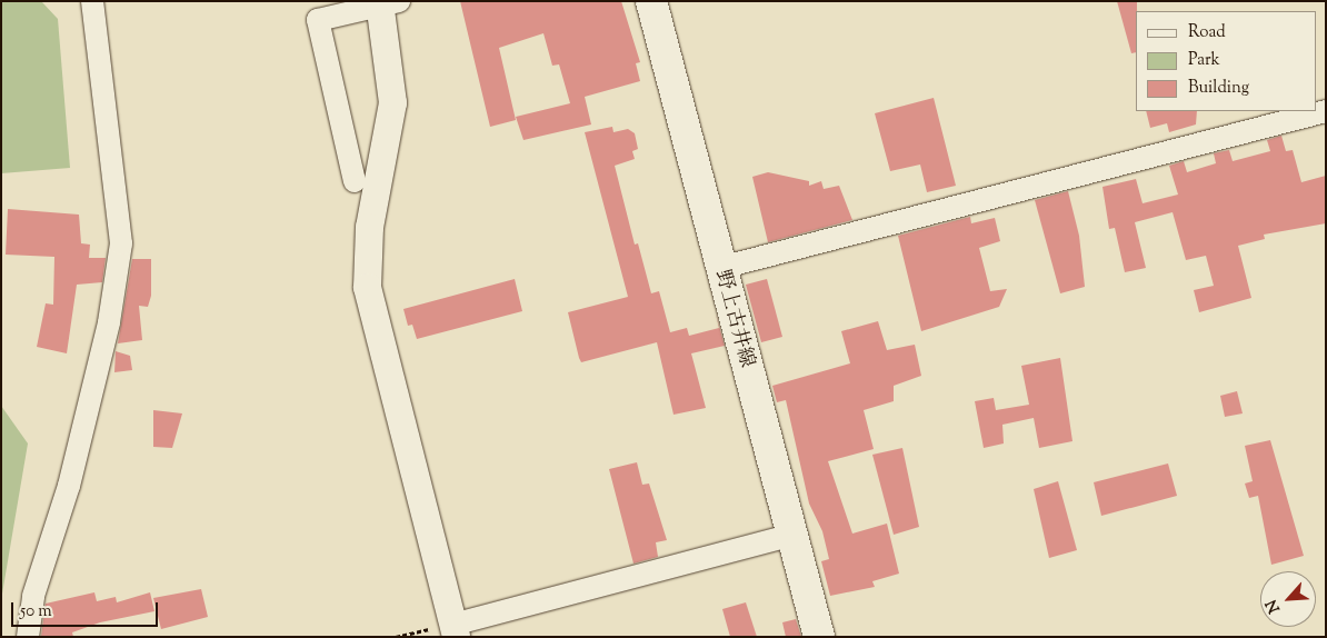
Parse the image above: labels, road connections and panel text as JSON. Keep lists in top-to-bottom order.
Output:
{
  "streets": {
    "main road": ["野上古井線"]
  },
  "legend": ["Road", "Park", "Building"],
  "scale_bar": "50 m",
  "north": "bottom left"
}
